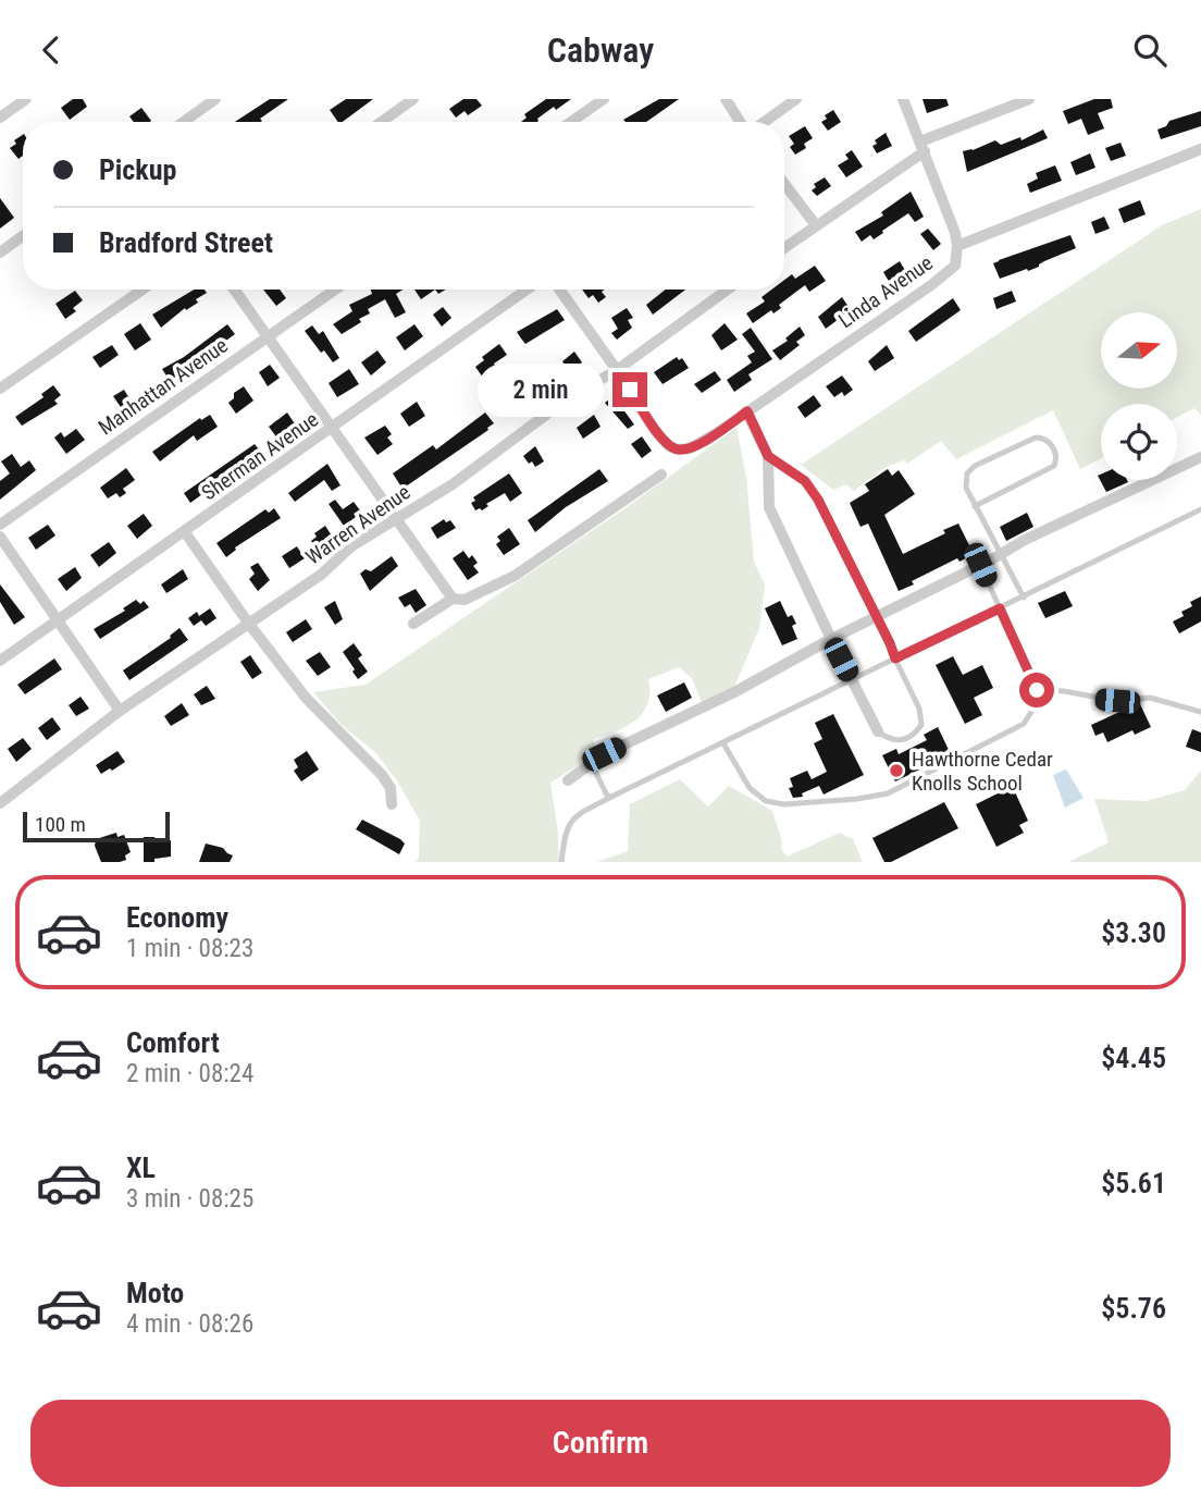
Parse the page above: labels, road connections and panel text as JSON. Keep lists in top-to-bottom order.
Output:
{
  "streets": {
    "street": [
      "Linda Avenue",
      "Manhattan Avenue",
      "Sherman Avenue",
      "Warren Avenue"
    ]
  },
  "crossings": [
    ["Linda Avenue", "Warren Avenue"]
  ],
  "places": ["Hawthorne Cedar Knolls School"],
  "scale_bar": "100 m",
  "north": "right",
  "page": {
    "header": "Cabway",
    "banner": ["Pickup", "Bradford Street"],
    "bubble": "2 min",
    "scale": "100 m",
    "list": [
      {
        "name": "Economy",
        "note": "1 min · 08:23",
        "value": "$3.30"
      },
      {
        "name": "Comfort",
        "note": "2 min · 08:24",
        "value": "$4.45"
      },
      {
        "name": "XL",
        "note": "3 min · 08:25",
        "value": "$5.61"
      },
      {
        "name": "Moto",
        "note": "4 min · 08:26",
        "value": "$5.76"
      }
    ],
    "buttons": "Confirm"
  }
}
